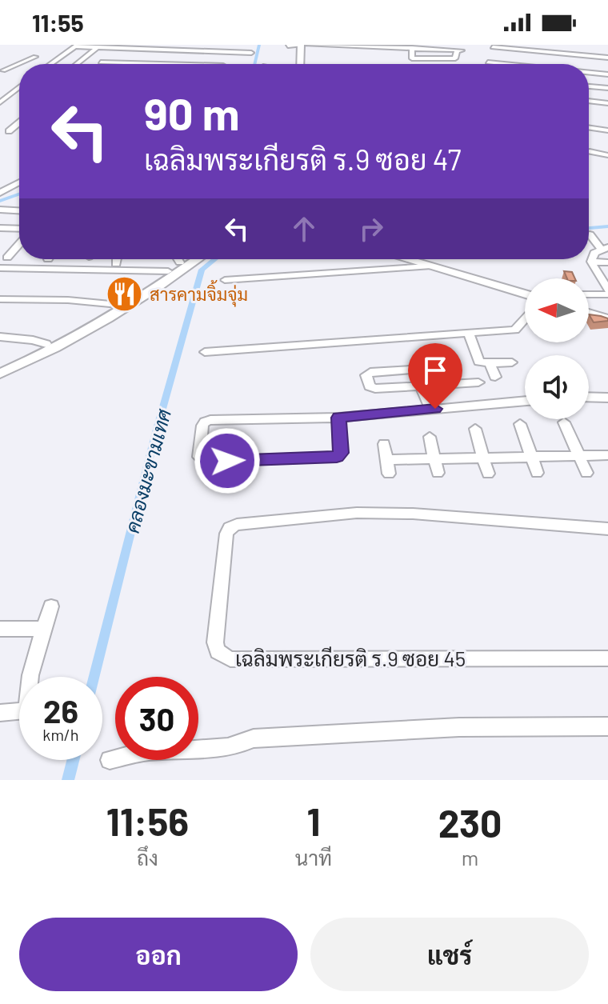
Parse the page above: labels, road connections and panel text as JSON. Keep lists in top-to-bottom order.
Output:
{
  "streets": {
    "street": ["เฉลิมพระเกียรติ ร.9 ซอย 45"]
  },
  "water": ["คลองมะขามเทศ"],
  "places": {
    "restaurant": ["สารคามจิ้มจุ่ม"]
  },
  "north": "left",
  "page": {
    "status": "11:55",
    "turn": ["90 m", "เฉลิมพระเกียรติ ร.9 ซอย 47"],
    "speed": "26 km/h",
    "limit": "30",
    "eta": [
      "11:56",
      "ถึง",
      "1",
      "นาที",
      "230",
      "m"
    ],
    "buttons": ["ออก", "แชร์"]
  }
}
